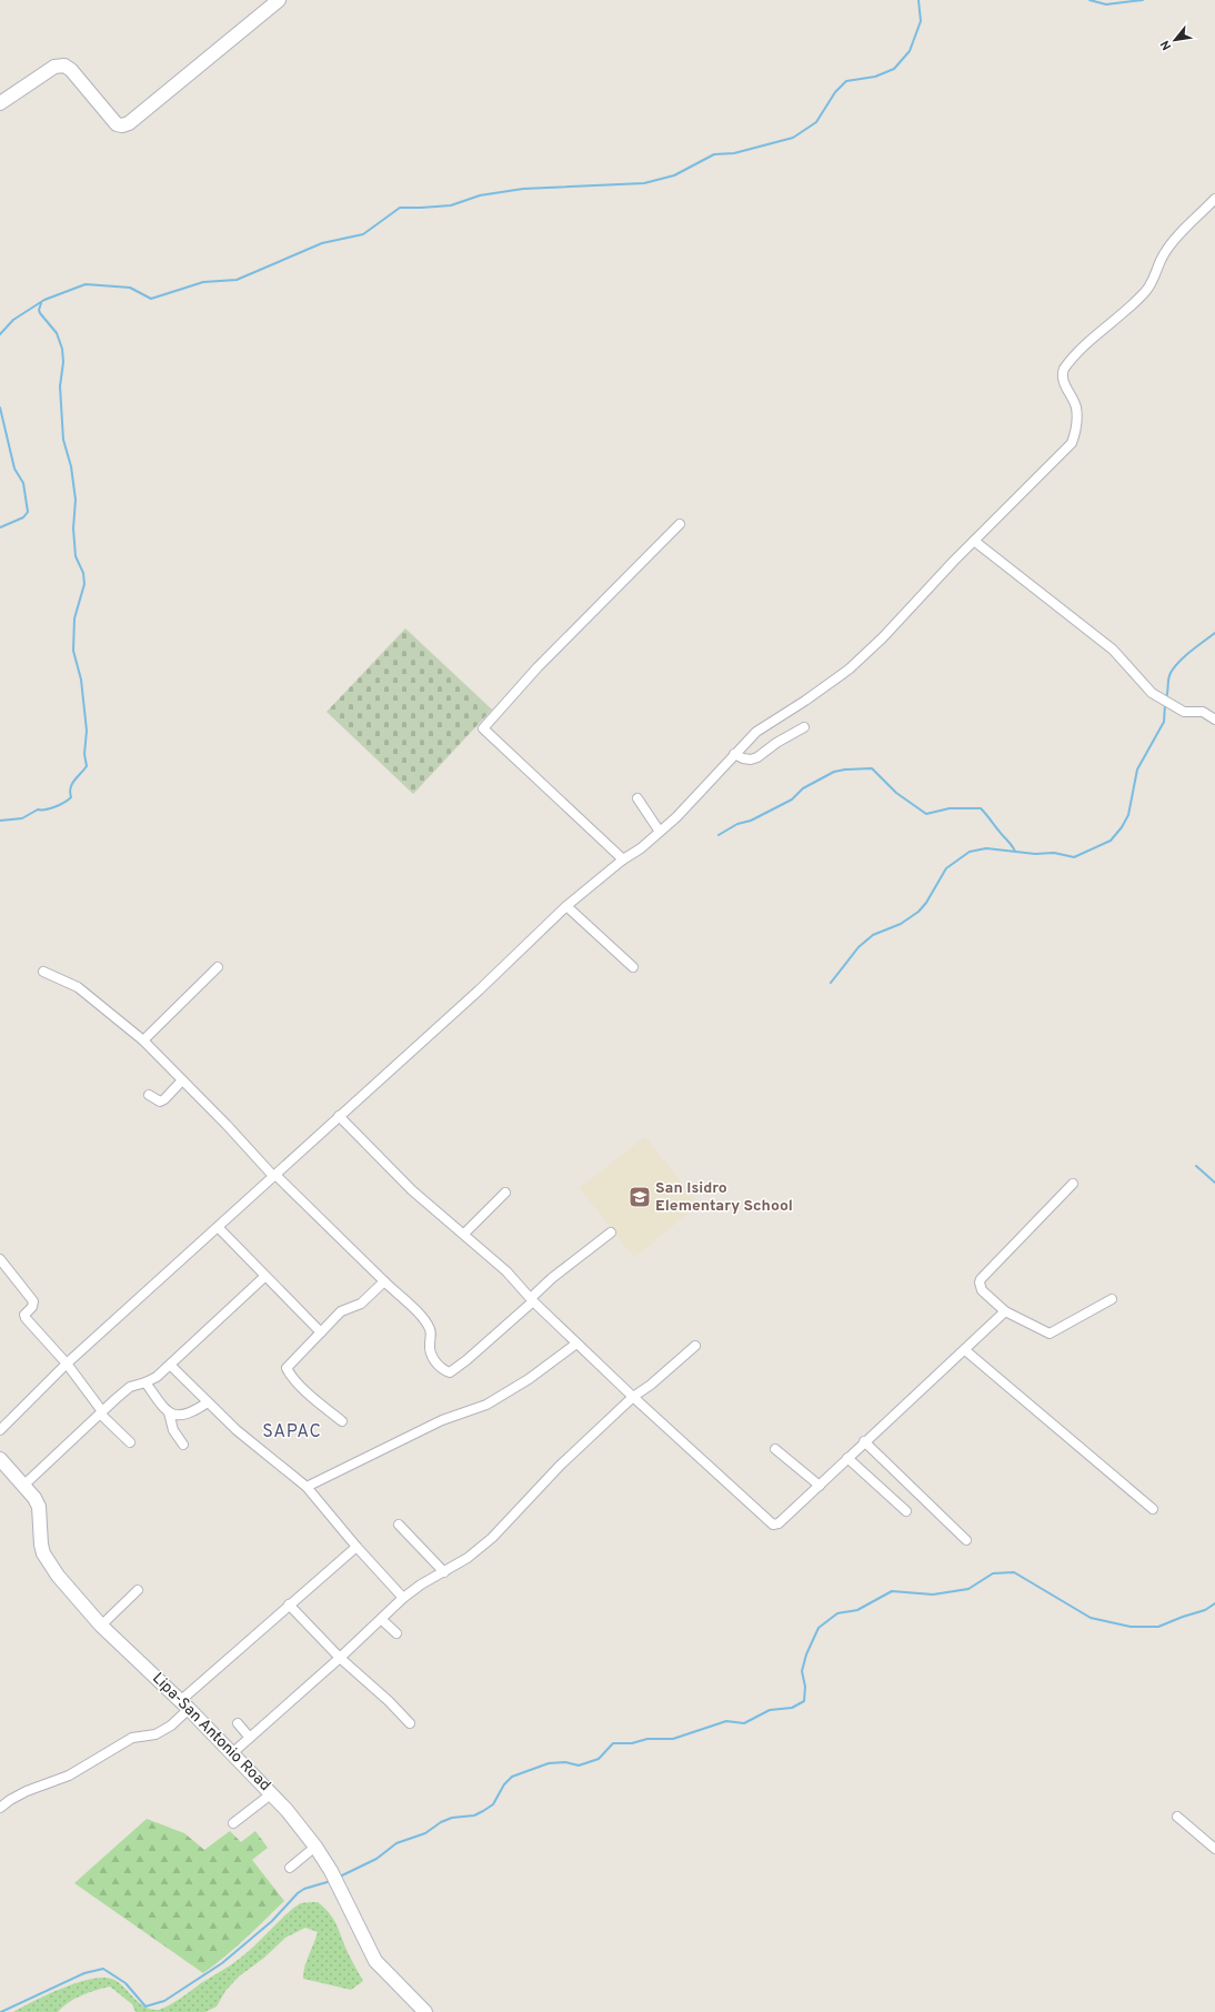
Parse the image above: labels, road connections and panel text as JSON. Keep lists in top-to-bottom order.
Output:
{
  "streets": {
    "main road": ["Lipa-San Antonio Road"]
  },
  "districts": ["SAPAC"],
  "places": {
    "school or university": ["San Isidro Elementary School"]
  },
  "north": "bottom left"
}
